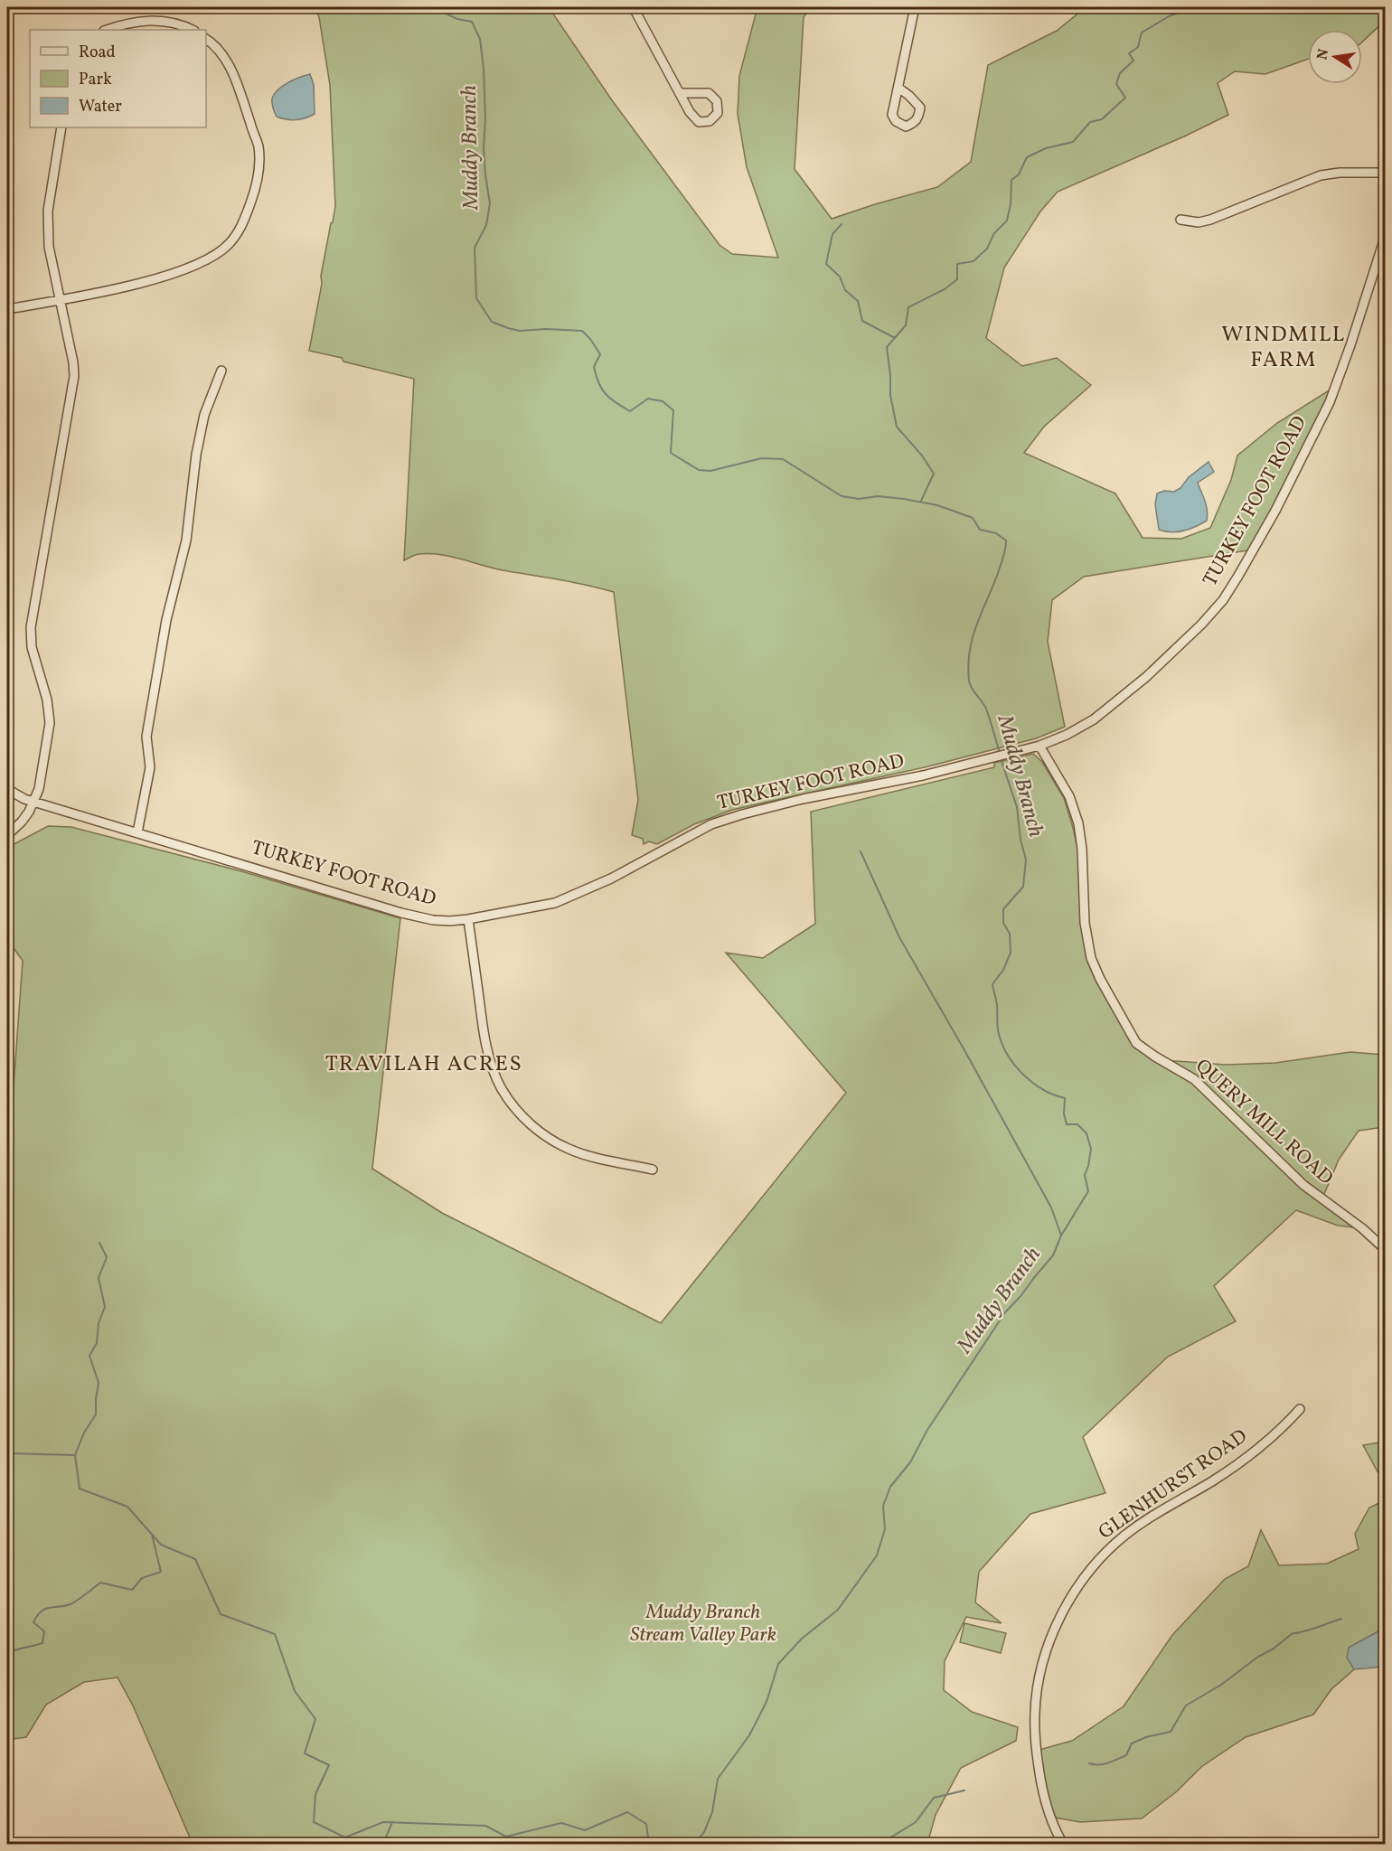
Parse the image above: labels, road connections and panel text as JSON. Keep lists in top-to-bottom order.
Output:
{
  "streets": {
    "street": ["TURKEY FOOT ROAD", "QUERY MILL ROAD", "GLENHURST ROAD"]
  },
  "crossings": [
    ["TURKEY FOOT ROAD", "QUERY MILL ROAD"]
  ],
  "districts": ["WINDMILL FARM", "TRAVILAH ACRES"],
  "water": ["Muddy Branch"],
  "parks": ["Muddy Branch Stream Valley Park"],
  "legend": ["Road", "Park", "Water"],
  "north": "left"
}
